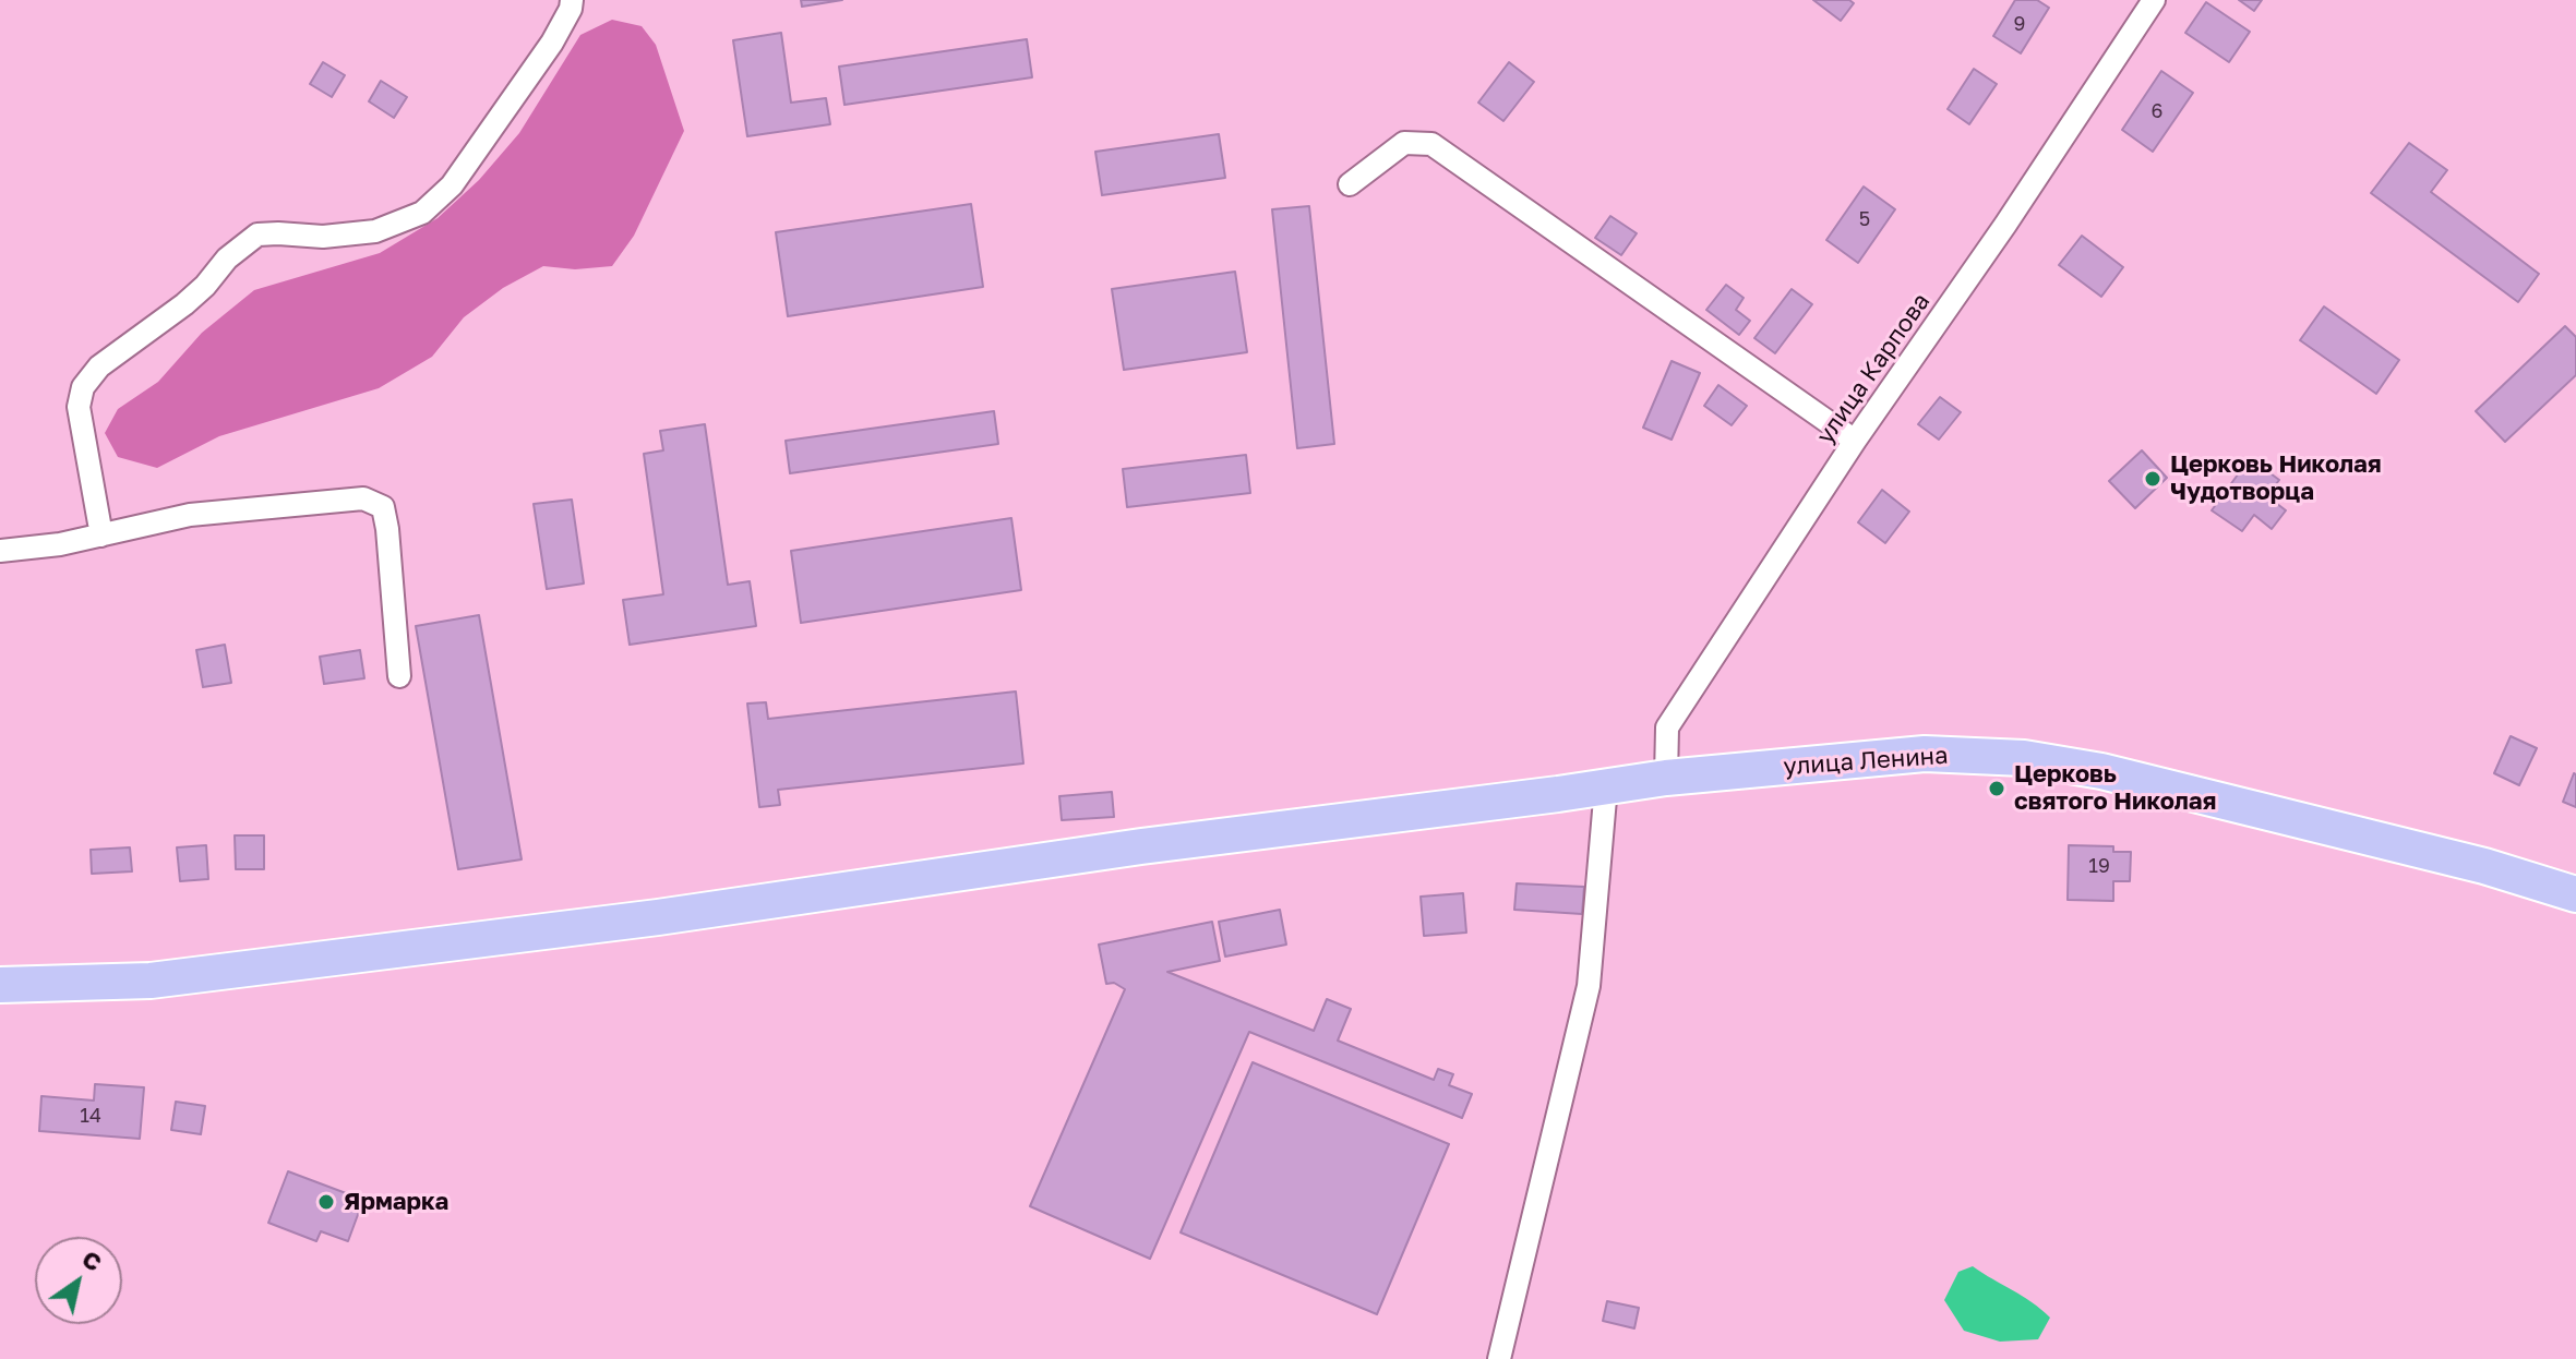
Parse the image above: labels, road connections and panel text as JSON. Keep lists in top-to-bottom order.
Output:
{
  "streets": {
    "main road": ["улица Ленина"],
    "street": ["улица Карпова"]
  },
  "crossings": [
    ["улица Карпова", "улица Ленина"]
  ],
  "places": ["Церковь Николая Чудотворца", "Церковь святого Николая", "Ярмарка"],
  "house_numbers": [
    "9",
    "6",
    "5",
    "19",
    "14"
  ],
  "north": "top right"
}
